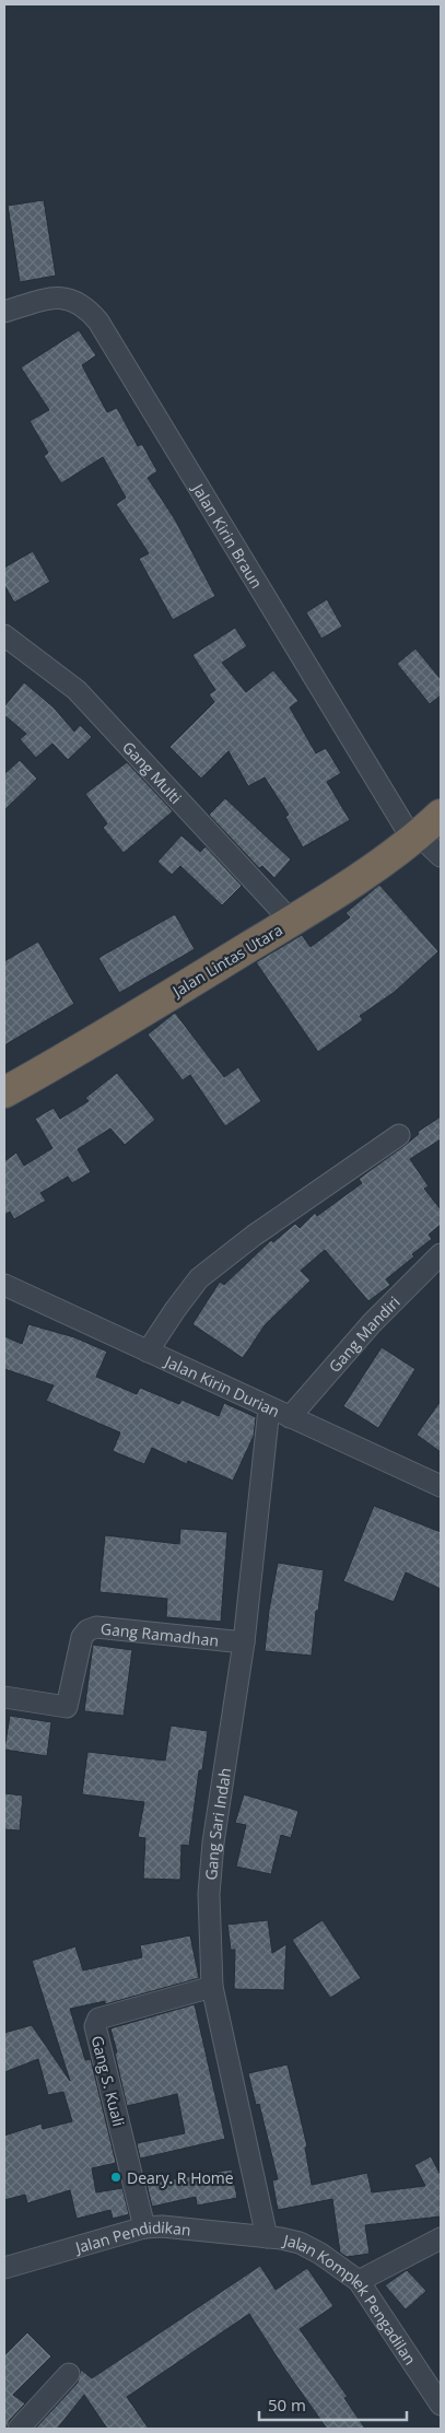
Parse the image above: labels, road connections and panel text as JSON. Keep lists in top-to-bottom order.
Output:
{
  "streets": {
    "highway": ["Jalan Lintas Utara"],
    "street": [
      "Jalan Kirin Braun",
      "Gang Multi",
      "Gang Mandiri",
      "Jalan Kirin Durian",
      "Gang Ramadhan",
      "Gang Sari Indah",
      "Gang S. Kuali",
      "Jalan Pendidikan",
      "Jalan Komplek Pengadilan"
    ]
  },
  "crossings": [
    ["Jalan Kirin Braun", "Jalan Lintas Utara"],
    ["Gang Multi", "Jalan Lintas Utara"],
    ["Gang Mandiri", "Jalan Kirin Durian"],
    ["Jalan Kirin Durian", "Gang Sari Indah"],
    ["Gang Ramadhan", "Gang Sari Indah"],
    ["Gang Sari Indah", "Gang S. Kuali"],
    ["Gang Sari Indah", "Jalan Pendidikan"],
    ["Gang Sari Indah", "Jalan Komplek Pengadilan"],
    ["Gang S. Kuali", "Jalan Pendidikan"],
    ["Jalan Pendidikan", "Jalan Komplek Pengadilan"]
  ],
  "places": ["Deary. R Home"],
  "scale_bar": "50 m"
}
